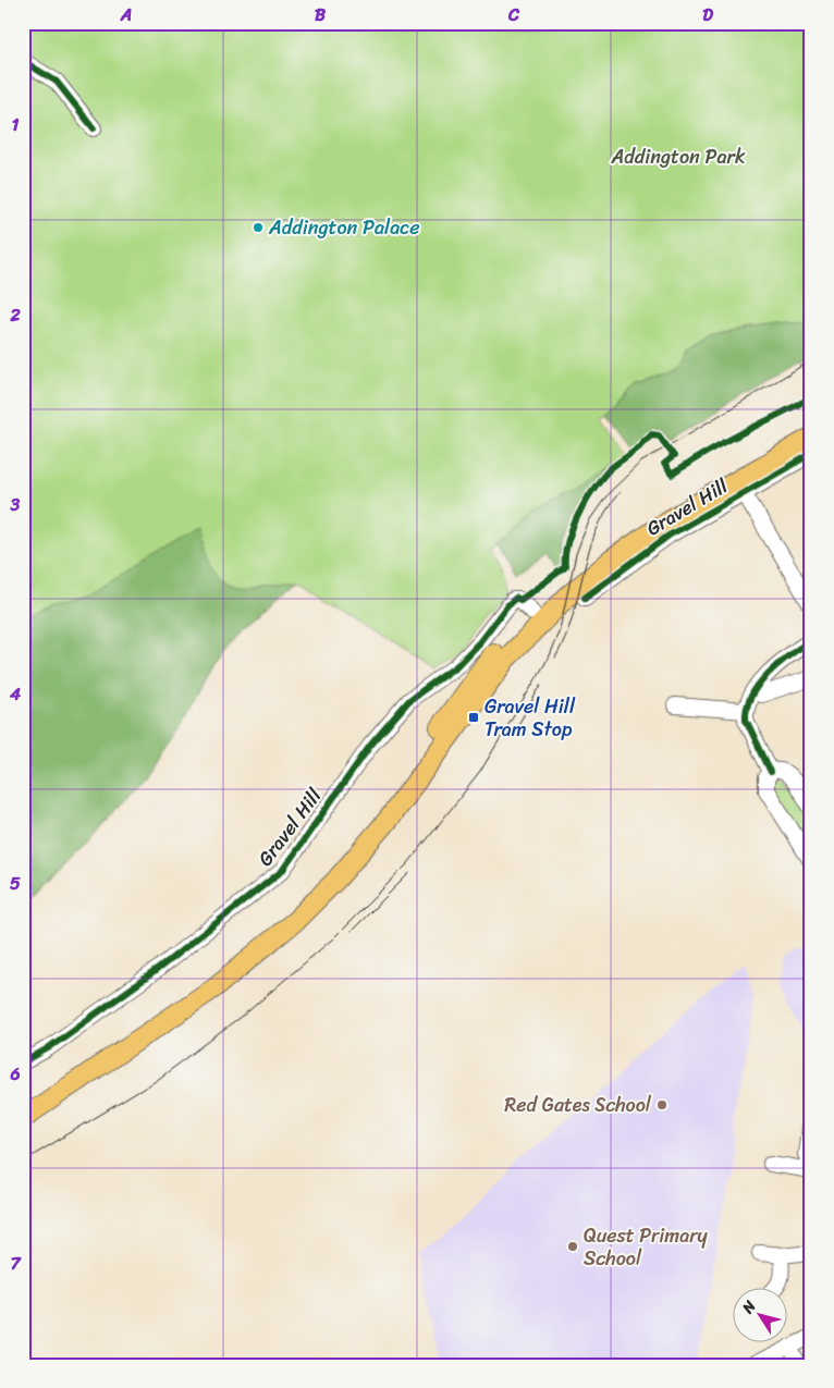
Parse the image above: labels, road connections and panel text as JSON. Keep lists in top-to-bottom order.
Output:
{
  "streets": {
    "main road": ["Gravel Hill"]
  },
  "parks": ["Addington Park"],
  "places": {
    "other": ["Addington Palace", "Red Gates School", "Quest Primary School"],
    "transit": ["Gravel Hill Tram Stop"]
  },
  "north": "top left",
  "grid": {
    "columns": [
      "A",
      "B",
      "C",
      "D"
    ],
    "rows": [
      "1",
      "2",
      "3",
      "4",
      "5",
      "6",
      "7"
    ]
  }
}
